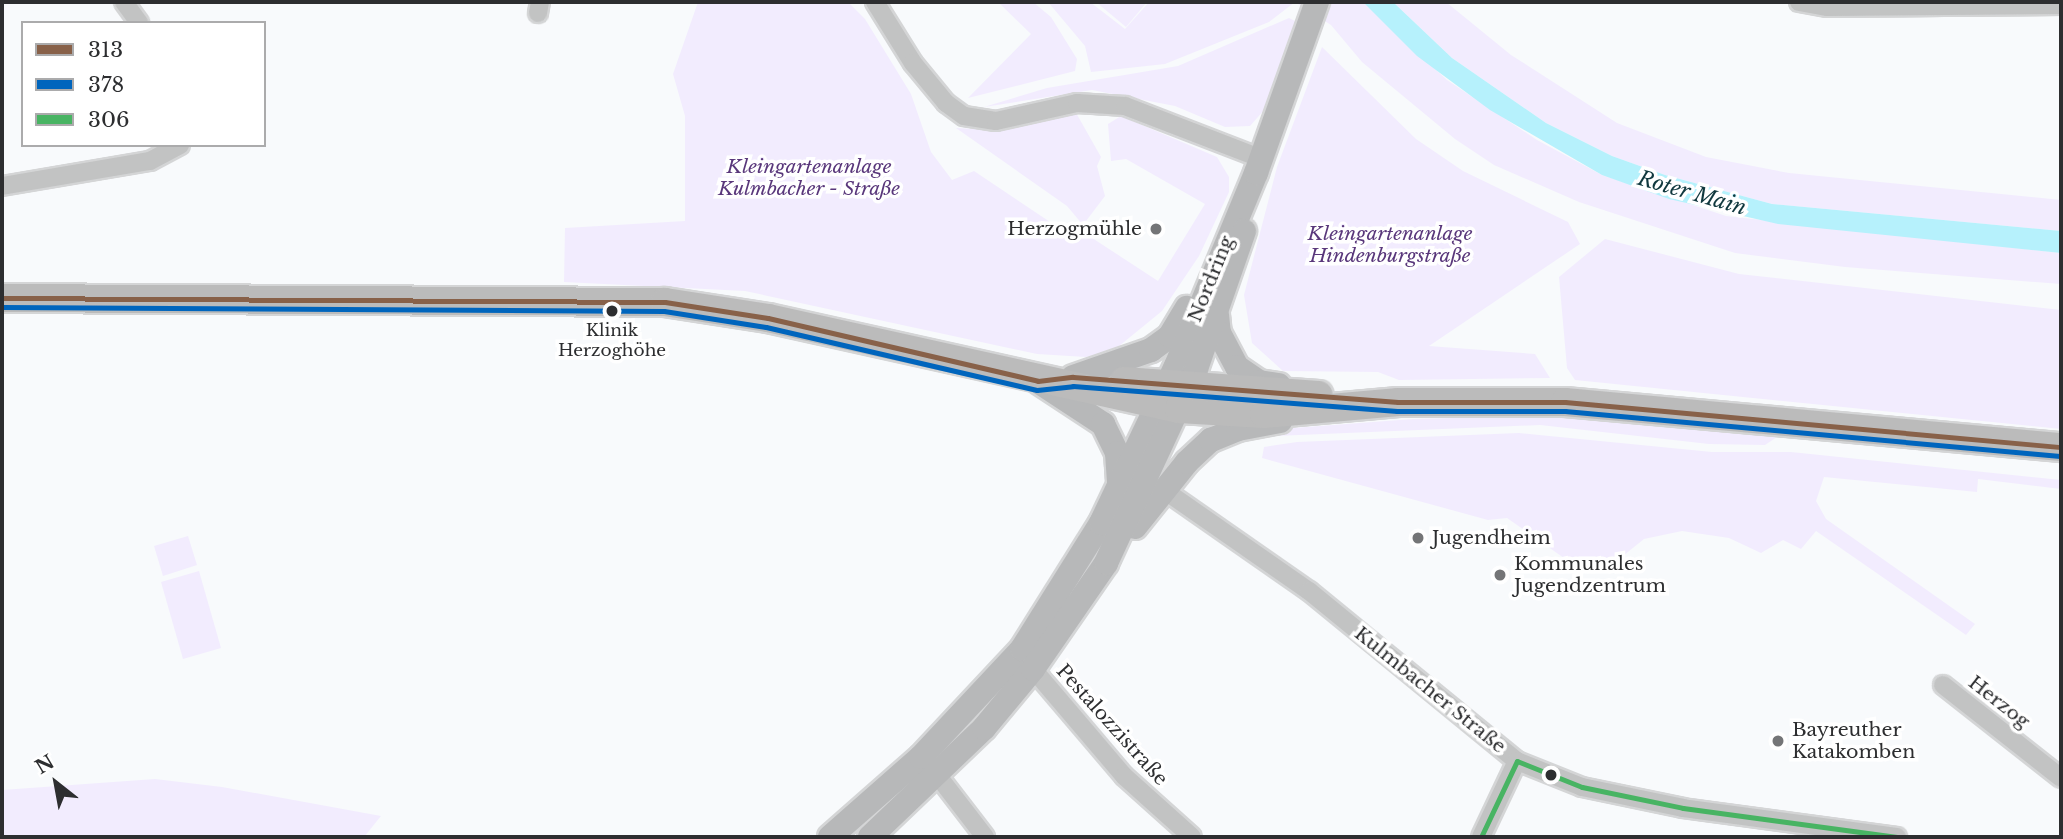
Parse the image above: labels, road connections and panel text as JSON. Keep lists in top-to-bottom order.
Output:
{
  "streets": {
    "main road": ["Nordring"],
    "street": ["Kulmbacher Straße", "Herzog", "Pestalozzistraße"]
  },
  "water": ["Roter Main"],
  "parks": ["Kleingartenanlage Kulmbacher - Straße", "Kleingartenanlage Hindenburgstraße"],
  "places": [
    "Herzogmühle",
    "Klinik Herzoghöhe",
    "Jugendheim",
    "Kommunales Jugendzentrum",
    "Bayreuther Katakomben"
  ],
  "lines": ["transit line 313", "transit line 378", "transit line 306"],
  "legend": ["313", "378", "306"],
  "north": "top left"
}
